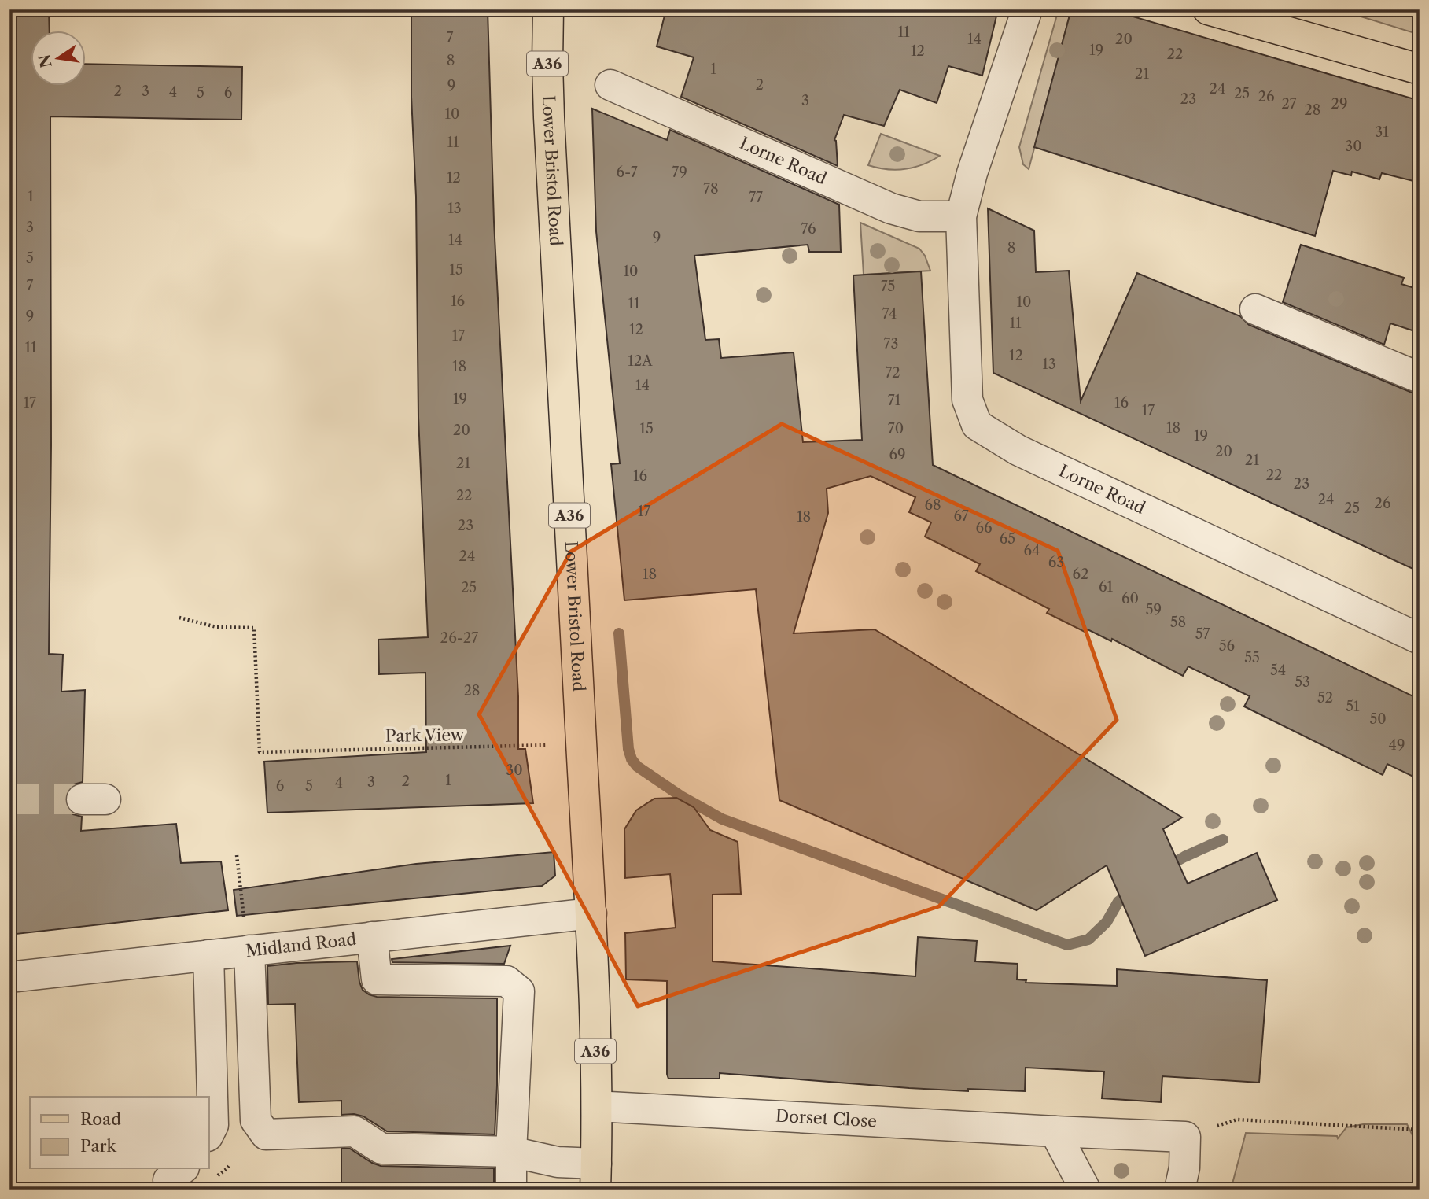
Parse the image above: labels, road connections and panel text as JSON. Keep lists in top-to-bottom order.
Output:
{
  "streets": {
    "main road": ["A36", "Lower Bristol Road"],
    "street": ["Lorne Road", "Midland Road", "Dorset Close"],
    "path": ["Park View"]
  },
  "crossings": [
    ["Lower Bristol Road", "Park View"],
    ["Lower Bristol Road", "Midland Road"],
    ["Lower Bristol Road", "Dorset Close"]
  ],
  "house_numbers": [
    "11",
    "7",
    "14",
    "20",
    "19",
    "12",
    "22",
    "8",
    "1",
    "21",
    "2",
    "9",
    "24",
    "2",
    "3",
    "4",
    "5",
    "6",
    "25",
    "26",
    "23",
    "3",
    "27",
    "29",
    "28",
    "10",
    "31",
    "11",
    "30",
    "6-7",
    "79",
    "12",
    "78",
    "1",
    "77",
    "13",
    "3",
    "76",
    "9",
    "14",
    "8",
    "5",
    "15",
    "10",
    "7",
    "75",
    "16",
    "10",
    "11",
    "74",
    "9",
    "11",
    "12",
    "17",
    "73",
    "11",
    "12",
    "12A",
    "13",
    "18",
    "72",
    "14",
    "19",
    "71",
    "17",
    "16",
    "17",
    "18",
    "15",
    "70",
    "20",
    "19",
    "20",
    "69",
    "21",
    "21",
    "22",
    "16",
    "23",
    "22",
    "24",
    "26",
    "68",
    "25",
    "17",
    "67",
    "18",
    "23",
    "66",
    "65",
    "64",
    "24",
    "63",
    "18",
    "62",
    "61",
    "25",
    "60",
    "59",
    "58",
    "57",
    "26-27",
    "56",
    "55",
    "54",
    "53",
    "28",
    "52",
    "51",
    "50",
    "49",
    "30",
    "1",
    "2",
    "3",
    "4",
    "6",
    "5"
  ],
  "legend": ["Road", "Park"],
  "north": "left"
}
